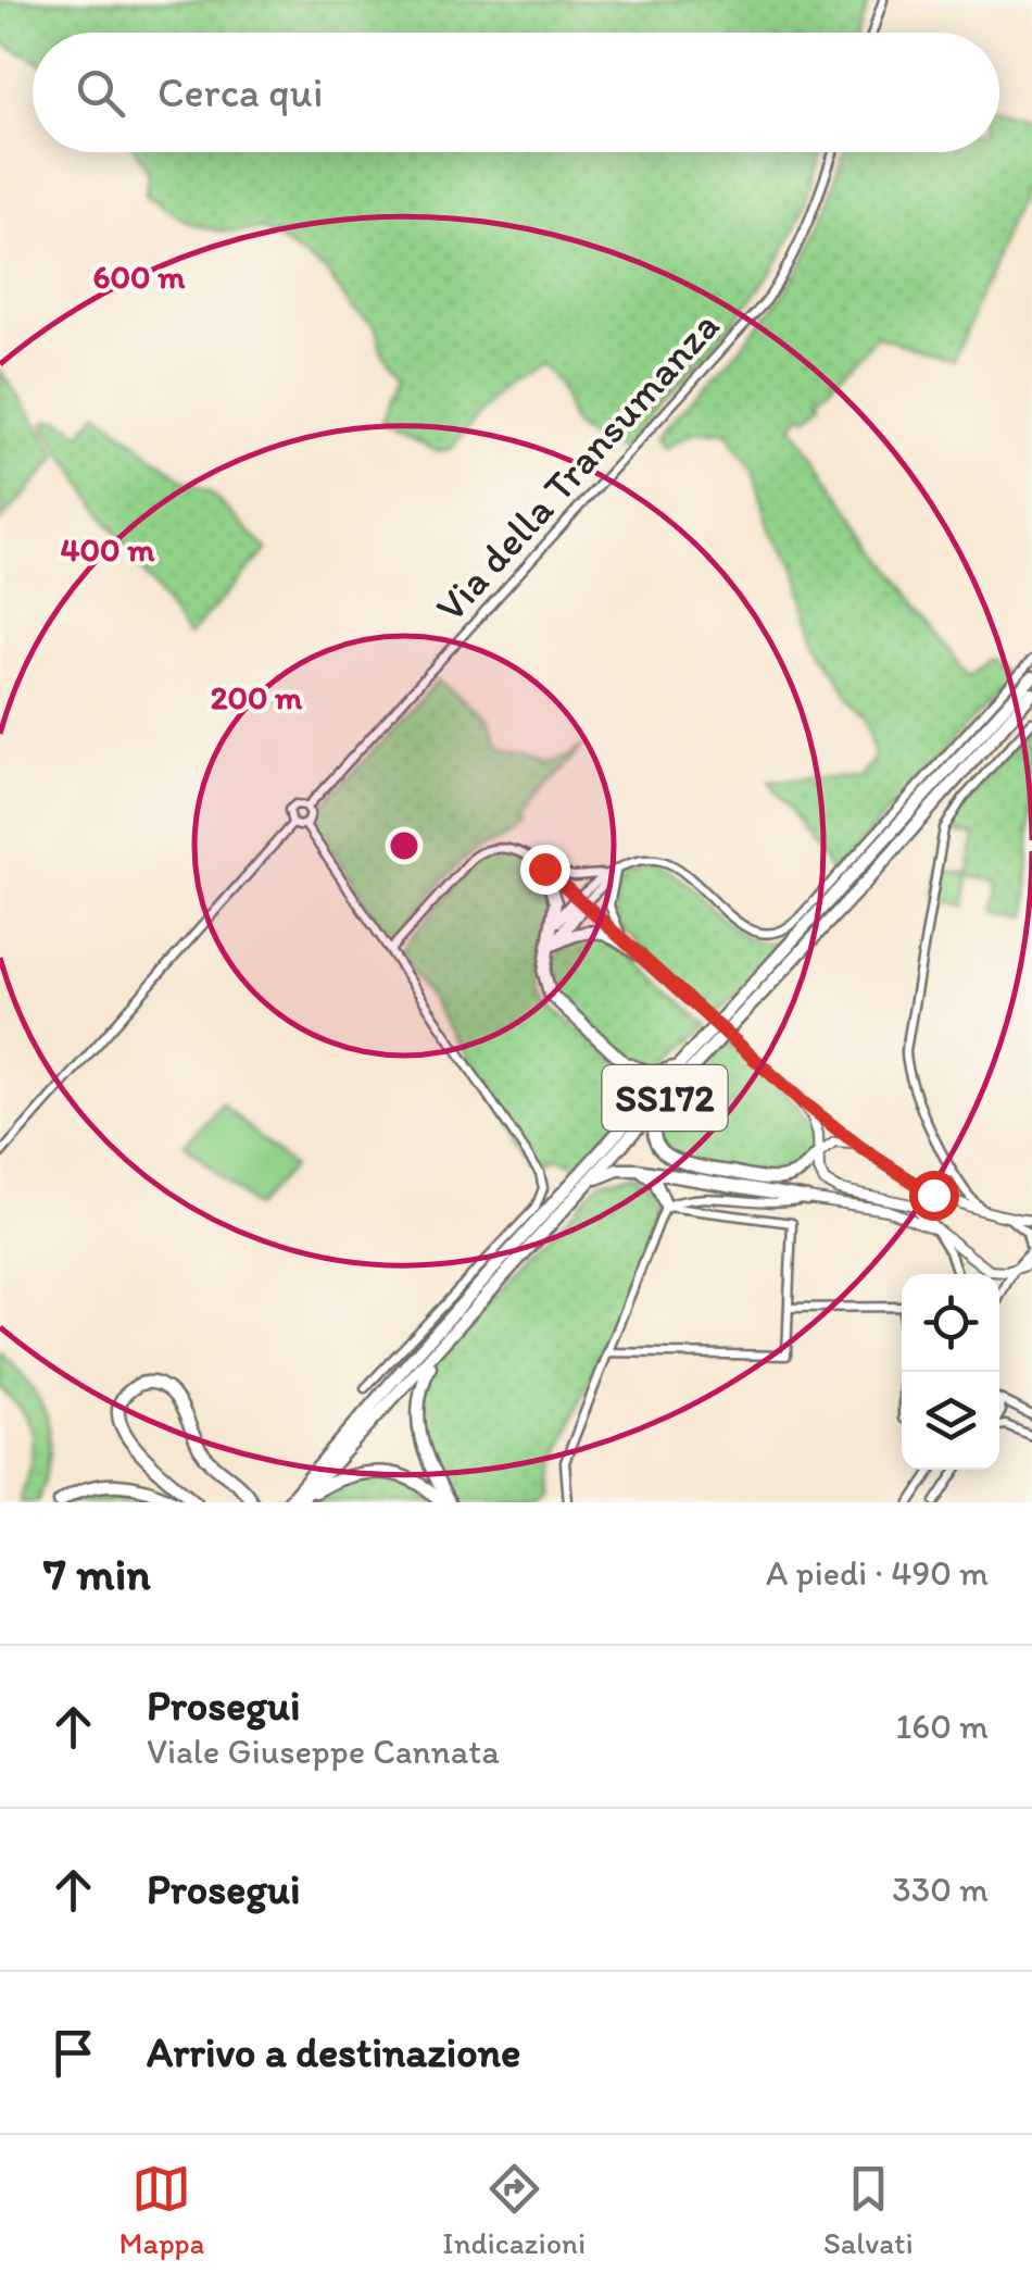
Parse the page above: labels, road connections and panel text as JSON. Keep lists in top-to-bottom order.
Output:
{
  "streets": {
    "highway": ["SS172"],
    "street": ["Via della Transumanza"]
  },
  "page": {
    "search": "Cerca qui",
    "heading": ["7 min", "A piedi · 490 m"],
    "list": [
      ["Prosegui", "Viale Giuseppe Cannata", "160 m"],
      ["Prosegui", "330 m"],
      "Arrivo a destinazione"
    ],
    "nav": ["Mappa", "Indicazioni", "Salvati"]
  },
  "rings": ["600 m", "400 m", "200 m"]
}
